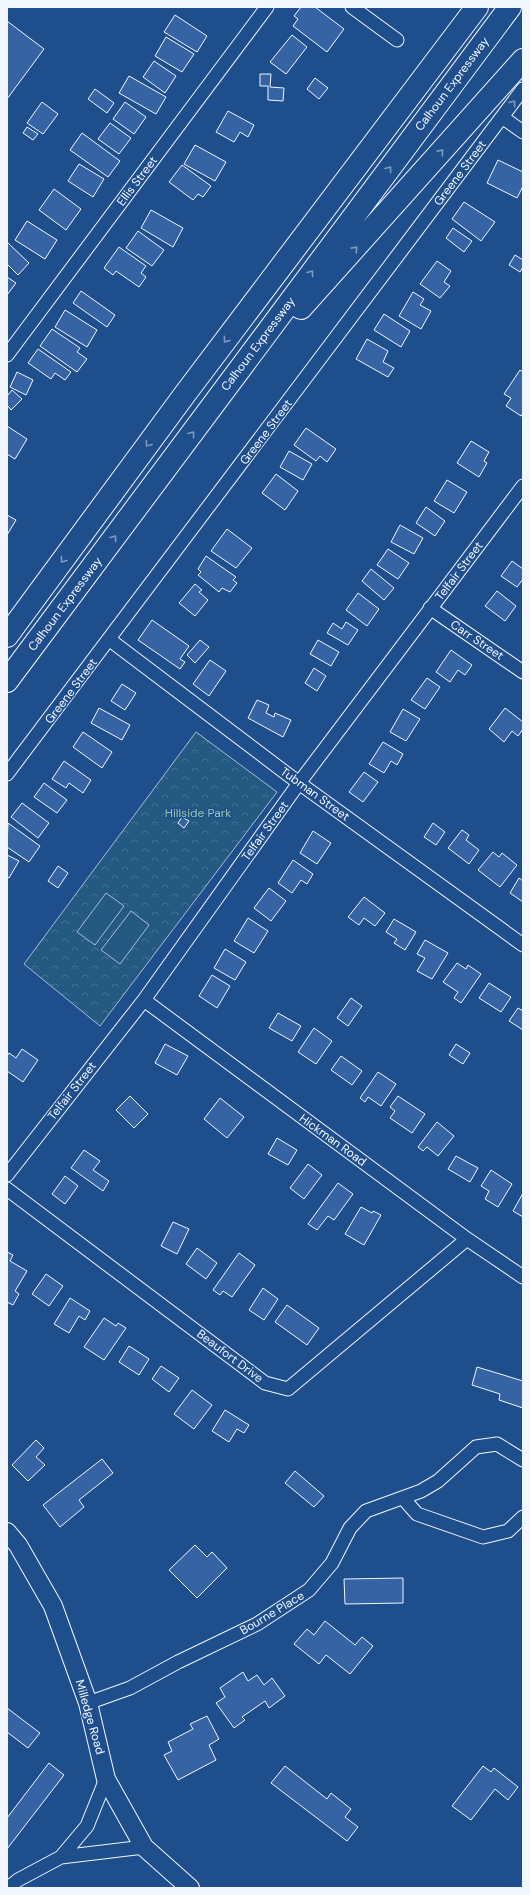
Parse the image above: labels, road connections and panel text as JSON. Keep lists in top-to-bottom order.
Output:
{
  "streets": {
    "highway": ["Calhoun Expressway"],
    "street": [
      "Greene Street",
      "Ellis Street",
      "Telfair Street",
      "Carr Street",
      "Tubman Street",
      "Hickman Road",
      "Beaufort Drive",
      "Bourne Place",
      "Milledge Road"
    ]
  },
  "crossings": [
    ["Greene Street", "Tubman Street"],
    ["Telfair Street", "Carr Street"],
    ["Telfair Street", "Tubman Street"],
    ["Telfair Street", "Hickman Road"],
    ["Hickman Road", "Beaufort Drive"],
    ["Bourne Place", "Milledge Road"]
  ],
  "parks": ["Hillside Park"]
}
